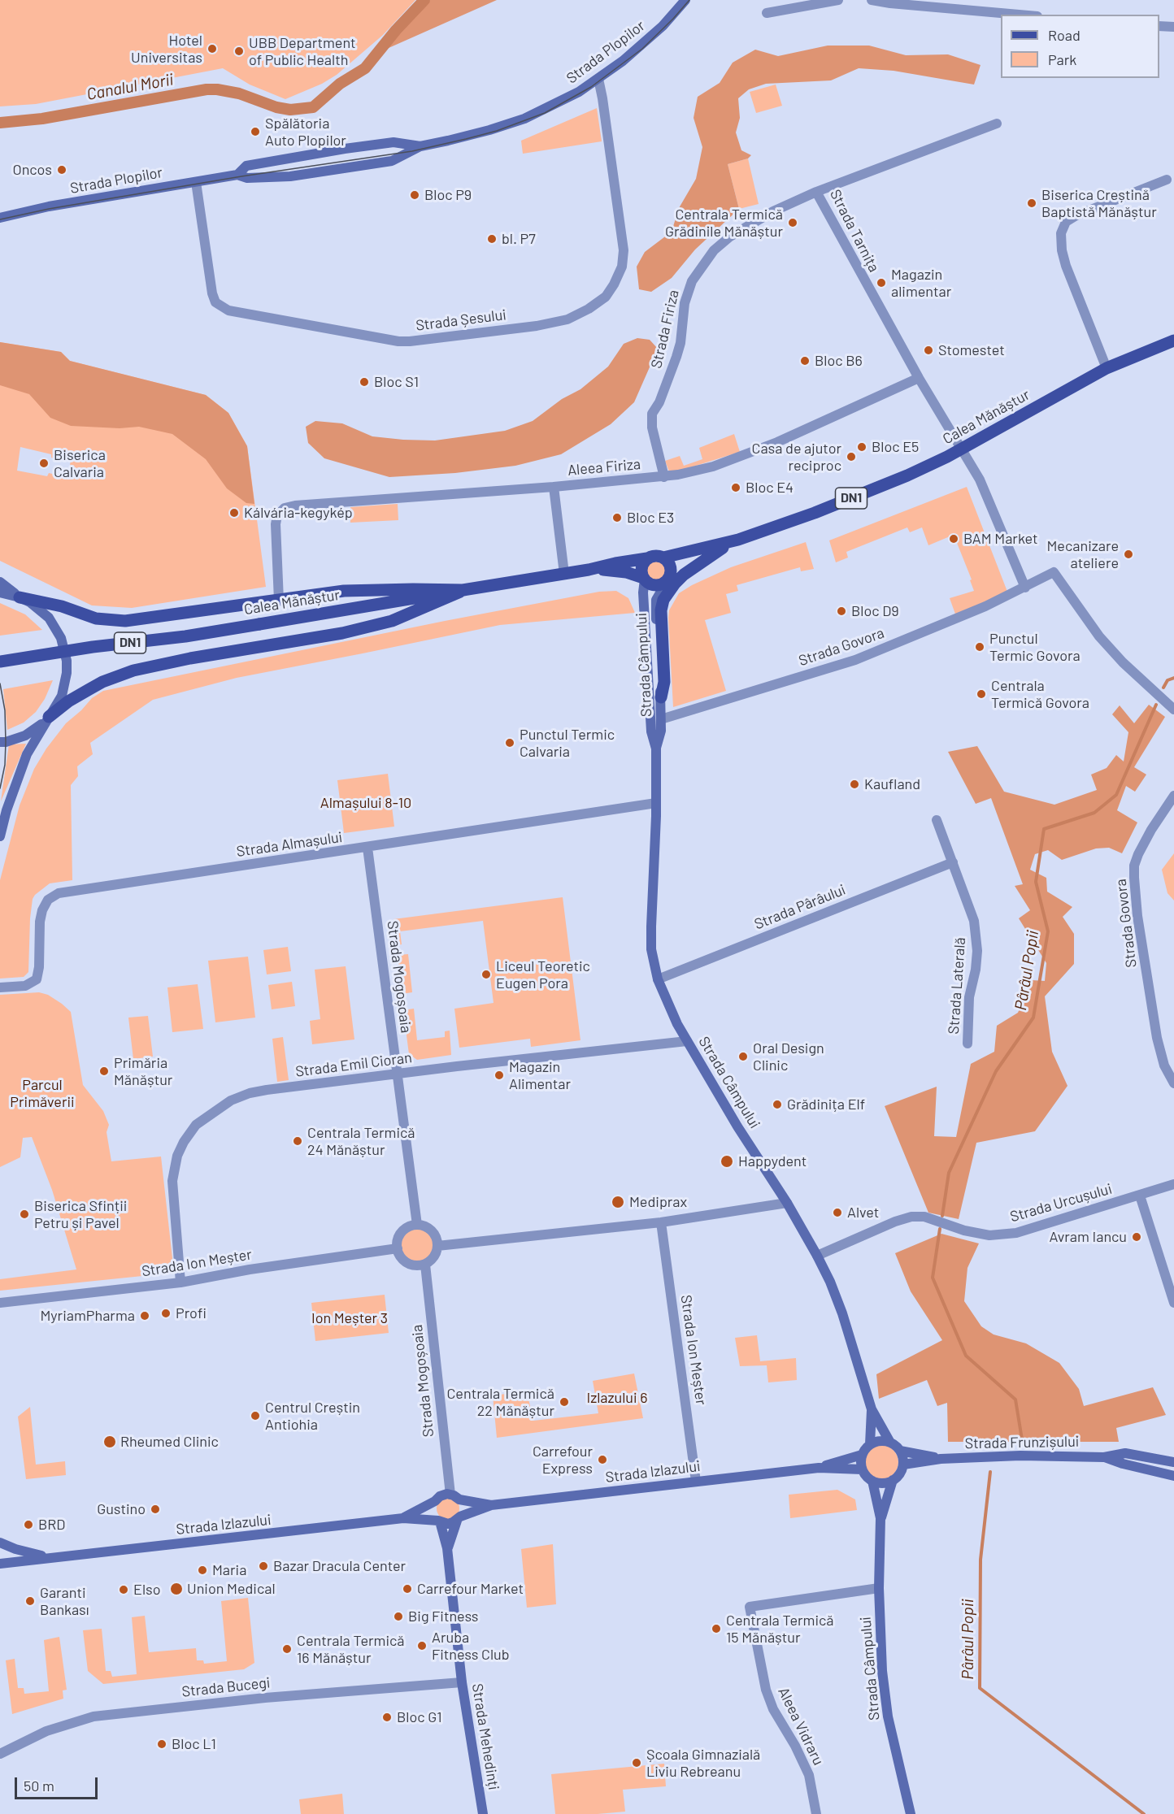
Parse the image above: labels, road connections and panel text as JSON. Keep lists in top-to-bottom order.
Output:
{
  "streets": {
    "main road": [
      "Strada Plopilor",
      "Calea Mănăștur",
      "DN1",
      "Strada Câmpului",
      "Strada Frunzișului",
      "Strada Izlazului",
      "Strada Mehedinți"
    ],
    "street": [
      "Strada Tarnița",
      "Strada Șesului",
      "Strada Firiza",
      "Aleea Firiza",
      "Strada Govora",
      "Strada Almașului",
      "Strada Pârâului",
      "Strada Mogoșoaia",
      "Strada Laterală",
      "Strada Emil Cioran",
      "Strada Urcușului",
      "Strada Ion Meșter",
      "Strada Bucegi",
      "Aleea Vidraru"
    ]
  },
  "crossings": [
    ["Strada Plopilor", "Strada Șesului"],
    ["Strada Tarnița", "Strada Firiza"],
    ["Strada Tarnița", "Calea Mănăștur"],
    ["Strada Tarnița", "Aleea Firiza"],
    ["Strada Firiza", "Aleea Firiza"],
    ["Calea Mănăștur", "Strada Câmpului"],
    ["Strada Govora", "Strada Câmpului"],
    ["Strada Câmpului", "Strada Almașului"],
    ["Strada Câmpului", "Strada Pârâului"],
    ["Strada Câmpului", "Strada Emil Cioran"],
    ["Strada Câmpului", "Strada Urcușului"],
    ["Strada Câmpului", "Strada Izlazului"],
    ["Strada Câmpului", "Aleea Vidraru"],
    ["Strada Almașului", "Strada Mogoșoaia"],
    ["Strada Pârâului", "Strada Laterală"],
    ["Strada Mogoșoaia", "Strada Emil Cioran"],
    ["Strada Mogoșoaia", "Strada Ion Meșter"],
    ["Strada Mogoșoaia", "Strada Izlazului"],
    ["Strada Mogoșoaia", "Strada Mehedinți"],
    ["Strada Emil Cioran", "Strada Ion Meșter"],
    ["Strada Ion Meșter", "Strada Izlazului"],
    ["Strada Izlazului", "Strada Mehedinți"],
    ["Strada Bucegi", "Strada Mehedinți"]
  ],
  "water": ["Canalul Morii", "Pârâul Popii"],
  "parks": [
    "Almașului 8-10",
    "Parcul Primăverii",
    "Ion Meșter 3",
    "Izlazului 6"
  ],
  "places": [
    "Hotel Universitas",
    "UBB Department of Public Health",
    "Spălătoria Auto Plopilor",
    "Oncos",
    "Bloc P9",
    "Biserica Creștină Baptistă Mănăștur",
    "Centrala Termică Grădinile Mănăștur",
    "bl. P7",
    "Magazin alimentar",
    "Stomestet",
    "Bloc B6",
    "Bloc S1",
    "Bloc E5",
    "Casa de ajutor reciproc",
    "Biserica Calvaria",
    "Bloc E4",
    "Kálvária-kegykép",
    "Bloc E3",
    "BAM Market",
    "Mecanizare ateliere",
    "Bloc D9",
    "Punctul Termic Govora",
    "Centrala Termică Govora",
    "Punctul Termic Calvaria",
    "Kaufland",
    "Liceul Teoretic Eugen Pora",
    "Oral Design Clinic",
    "Primăria Mănăștur",
    "Magazin Alimentar",
    "Grădinița Elf",
    "Centrala Termică 24 Mănăștur",
    "Happydent",
    "Mediprax",
    "Alvet",
    "Biserica Sfinții Petru și Pavel",
    "Avram Iancu",
    "Profi",
    "MyriamPharma",
    "Centrala Termică 22 Mănăștur",
    "Centrul Creștin Antiohia",
    "Rheumed Clinic",
    "Carrefour Express",
    "Gustino",
    "BRD",
    "Bazar Dracula Center",
    "Maria",
    "Union Medical",
    "Carrefour Market",
    "Elso",
    "Garanti Bankası",
    "Big Fitness",
    "Centrala Termică 15 Mănăștur",
    "Aruba Fitness Club",
    "Centrala Termică 16 Mănăștur",
    "Bloc G1",
    "Bloc L1",
    "Școala Gimnazială Liviu Rebreanu"
  ],
  "legend": ["Road", "Park"],
  "scale_bar": "50 m"
}
